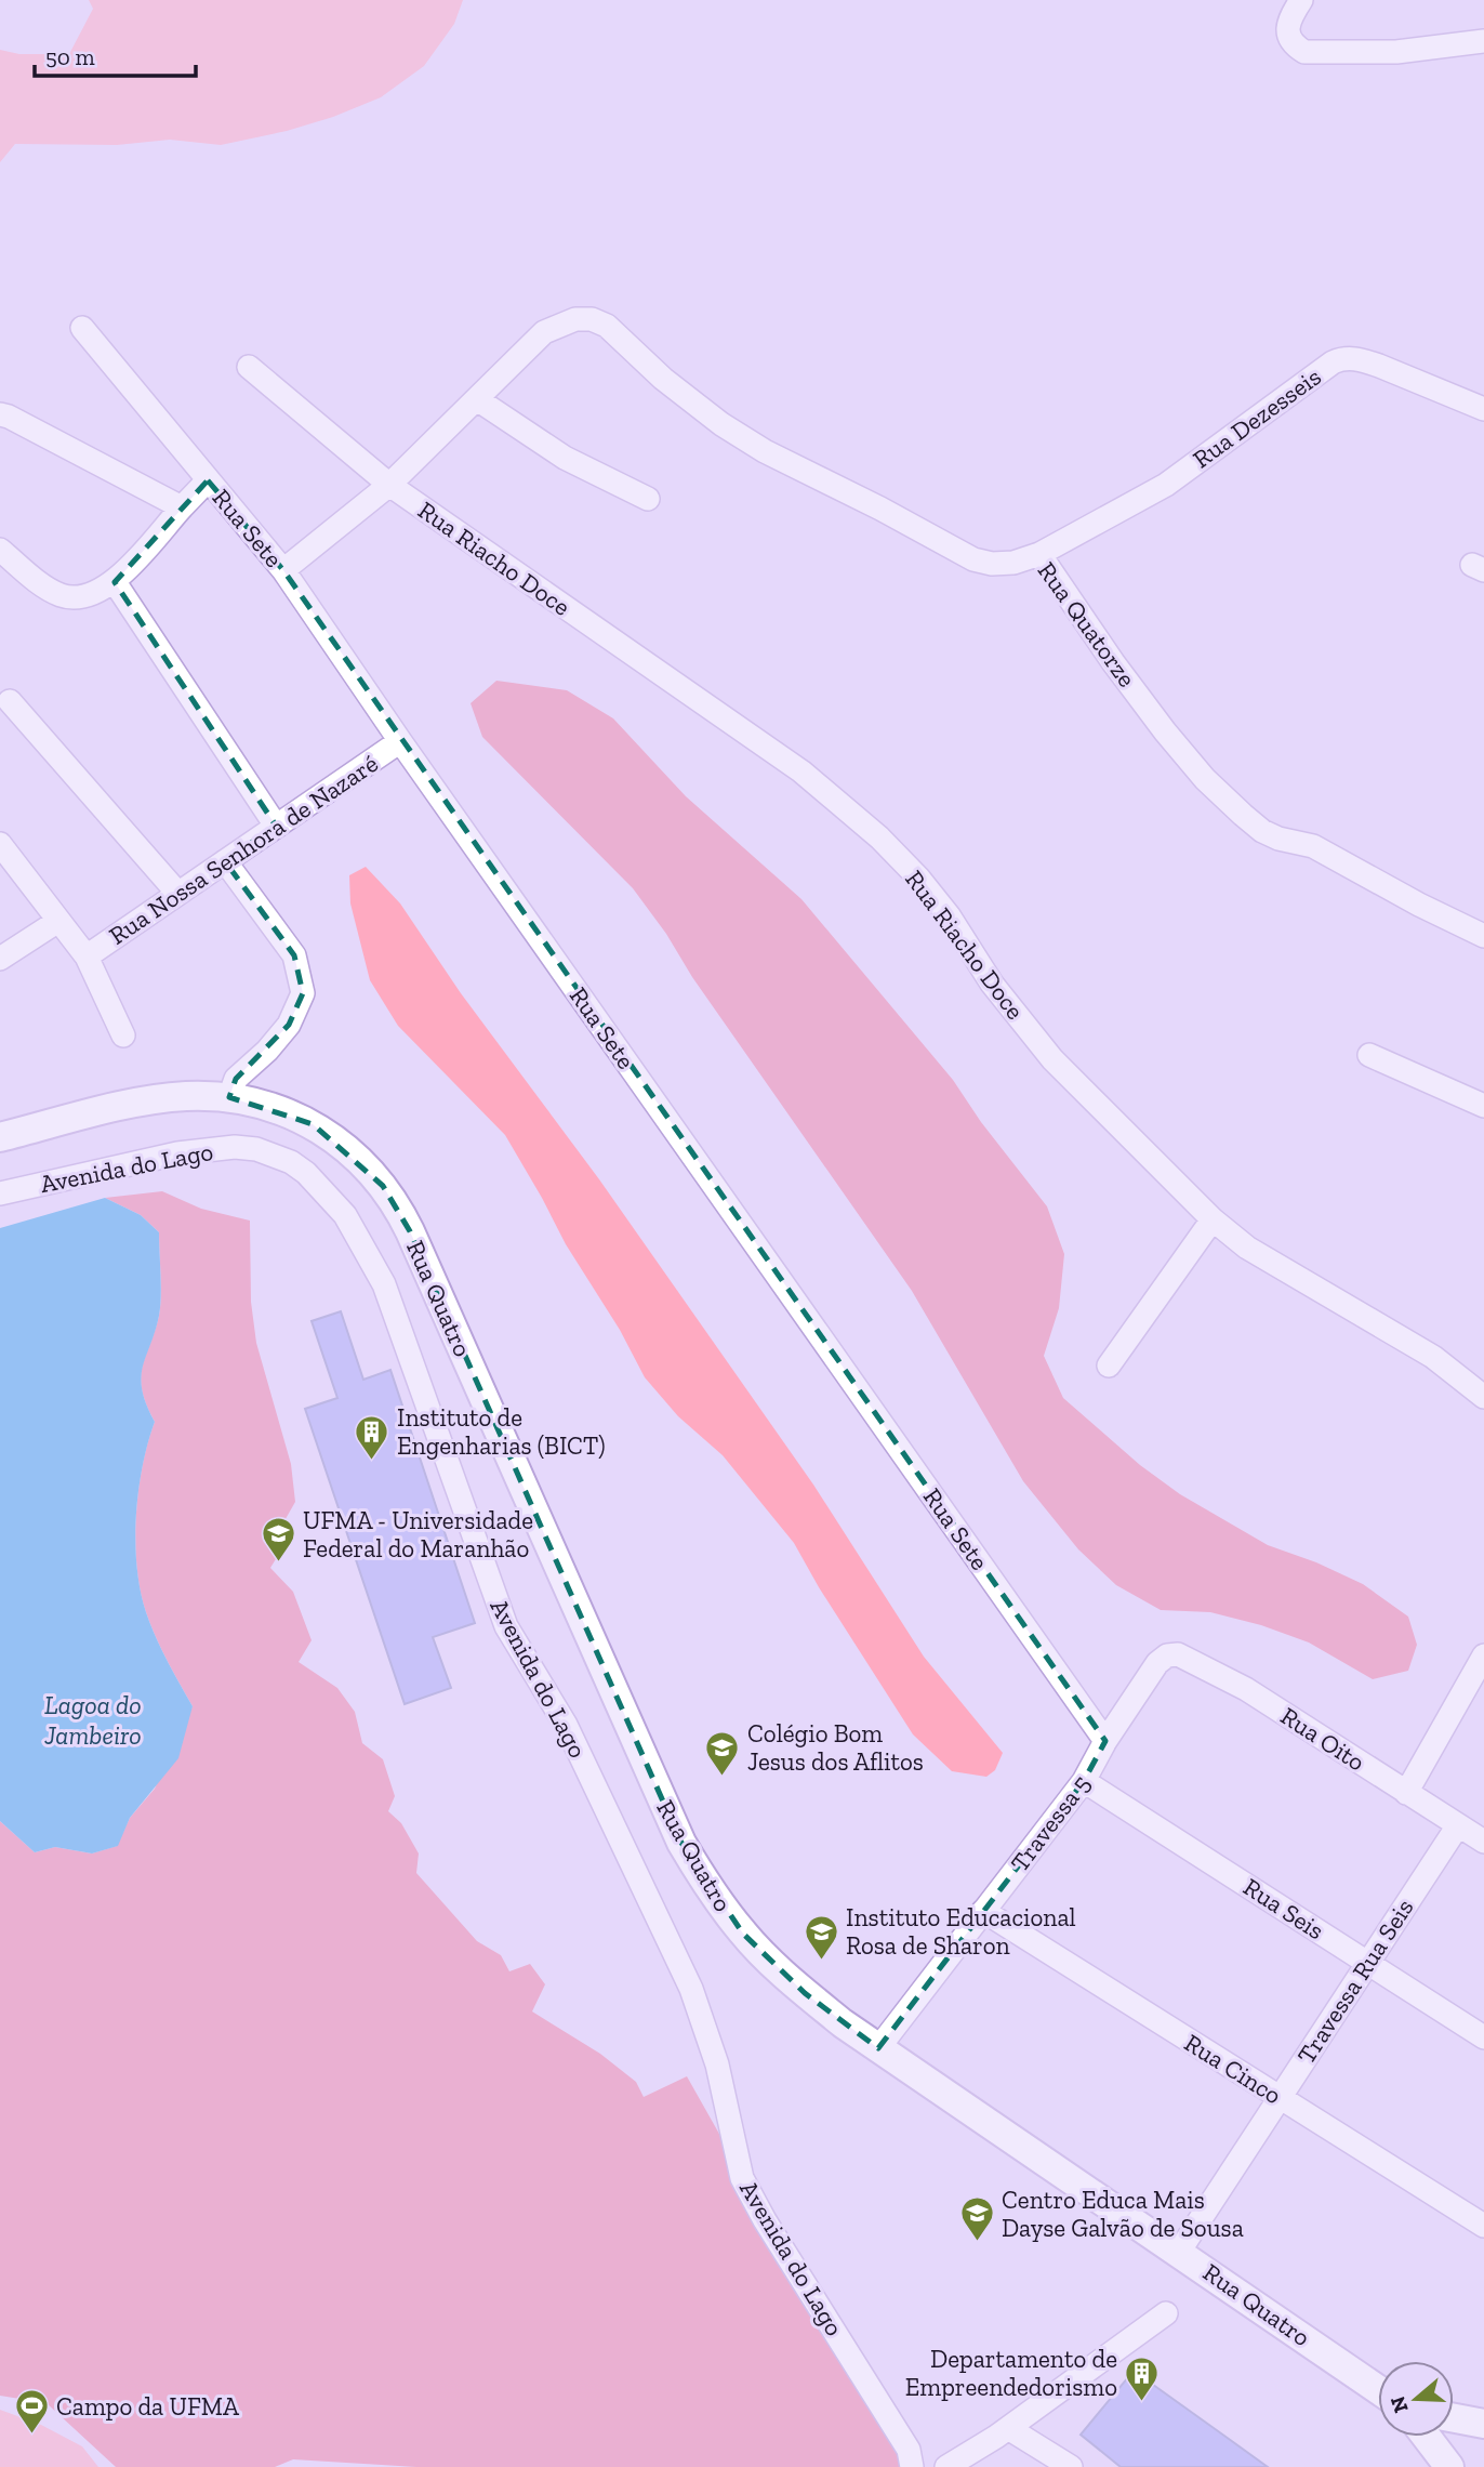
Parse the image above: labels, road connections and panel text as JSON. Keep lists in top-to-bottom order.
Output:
{
  "streets": {
    "main road": ["Rua Quatro"],
    "street": [
      "Rua Dezesseis",
      "Rua Sete",
      "Rua Riacho Doce",
      "Rua Quatorze",
      "Rua Nossa Senhora de Nazaré",
      "Avenida do Lago",
      "Rua Oito",
      "Travessa 5",
      "Rua Seis",
      "Travessa Rua Seis",
      "Rua Cinco"
    ]
  },
  "crossings": [
    ["Rua Dezesseis", "Rua Quatorze"],
    ["Rua Sete", "Rua Nossa Senhora de Nazaré"],
    ["Rua Sete", "Travessa 5"],
    ["Rua Quatro", "Travessa 5"],
    ["Rua Quatro", "Travessa Rua Seis"],
    ["Rua Oito", "Travessa 5"],
    ["Rua Oito", "Travessa Rua Seis"],
    ["Travessa 5", "Rua Seis"],
    ["Travessa 5", "Rua Cinco"],
    ["Rua Seis", "Travessa Rua Seis"],
    ["Travessa Rua Seis", "Rua Cinco"]
  ],
  "water": ["Lagoa do Jambeiro"],
  "places": {
    "building": ["Instituto de Engenharias (BICT)", "Departamento de Empreendedorismo"],
    "school or university": [
      "UFMA - Universidade Federal do Maranhão",
      "Colégio Bom Jesus dos Aflitos",
      "Instituto Educacional Rosa de Sharon",
      "Centro Educa Mais Dayse Galvão de Sousa"
    ],
    "sports": ["Campo da UFMA"]
  },
  "scale_bar": "50 m",
  "north": "left"
}
